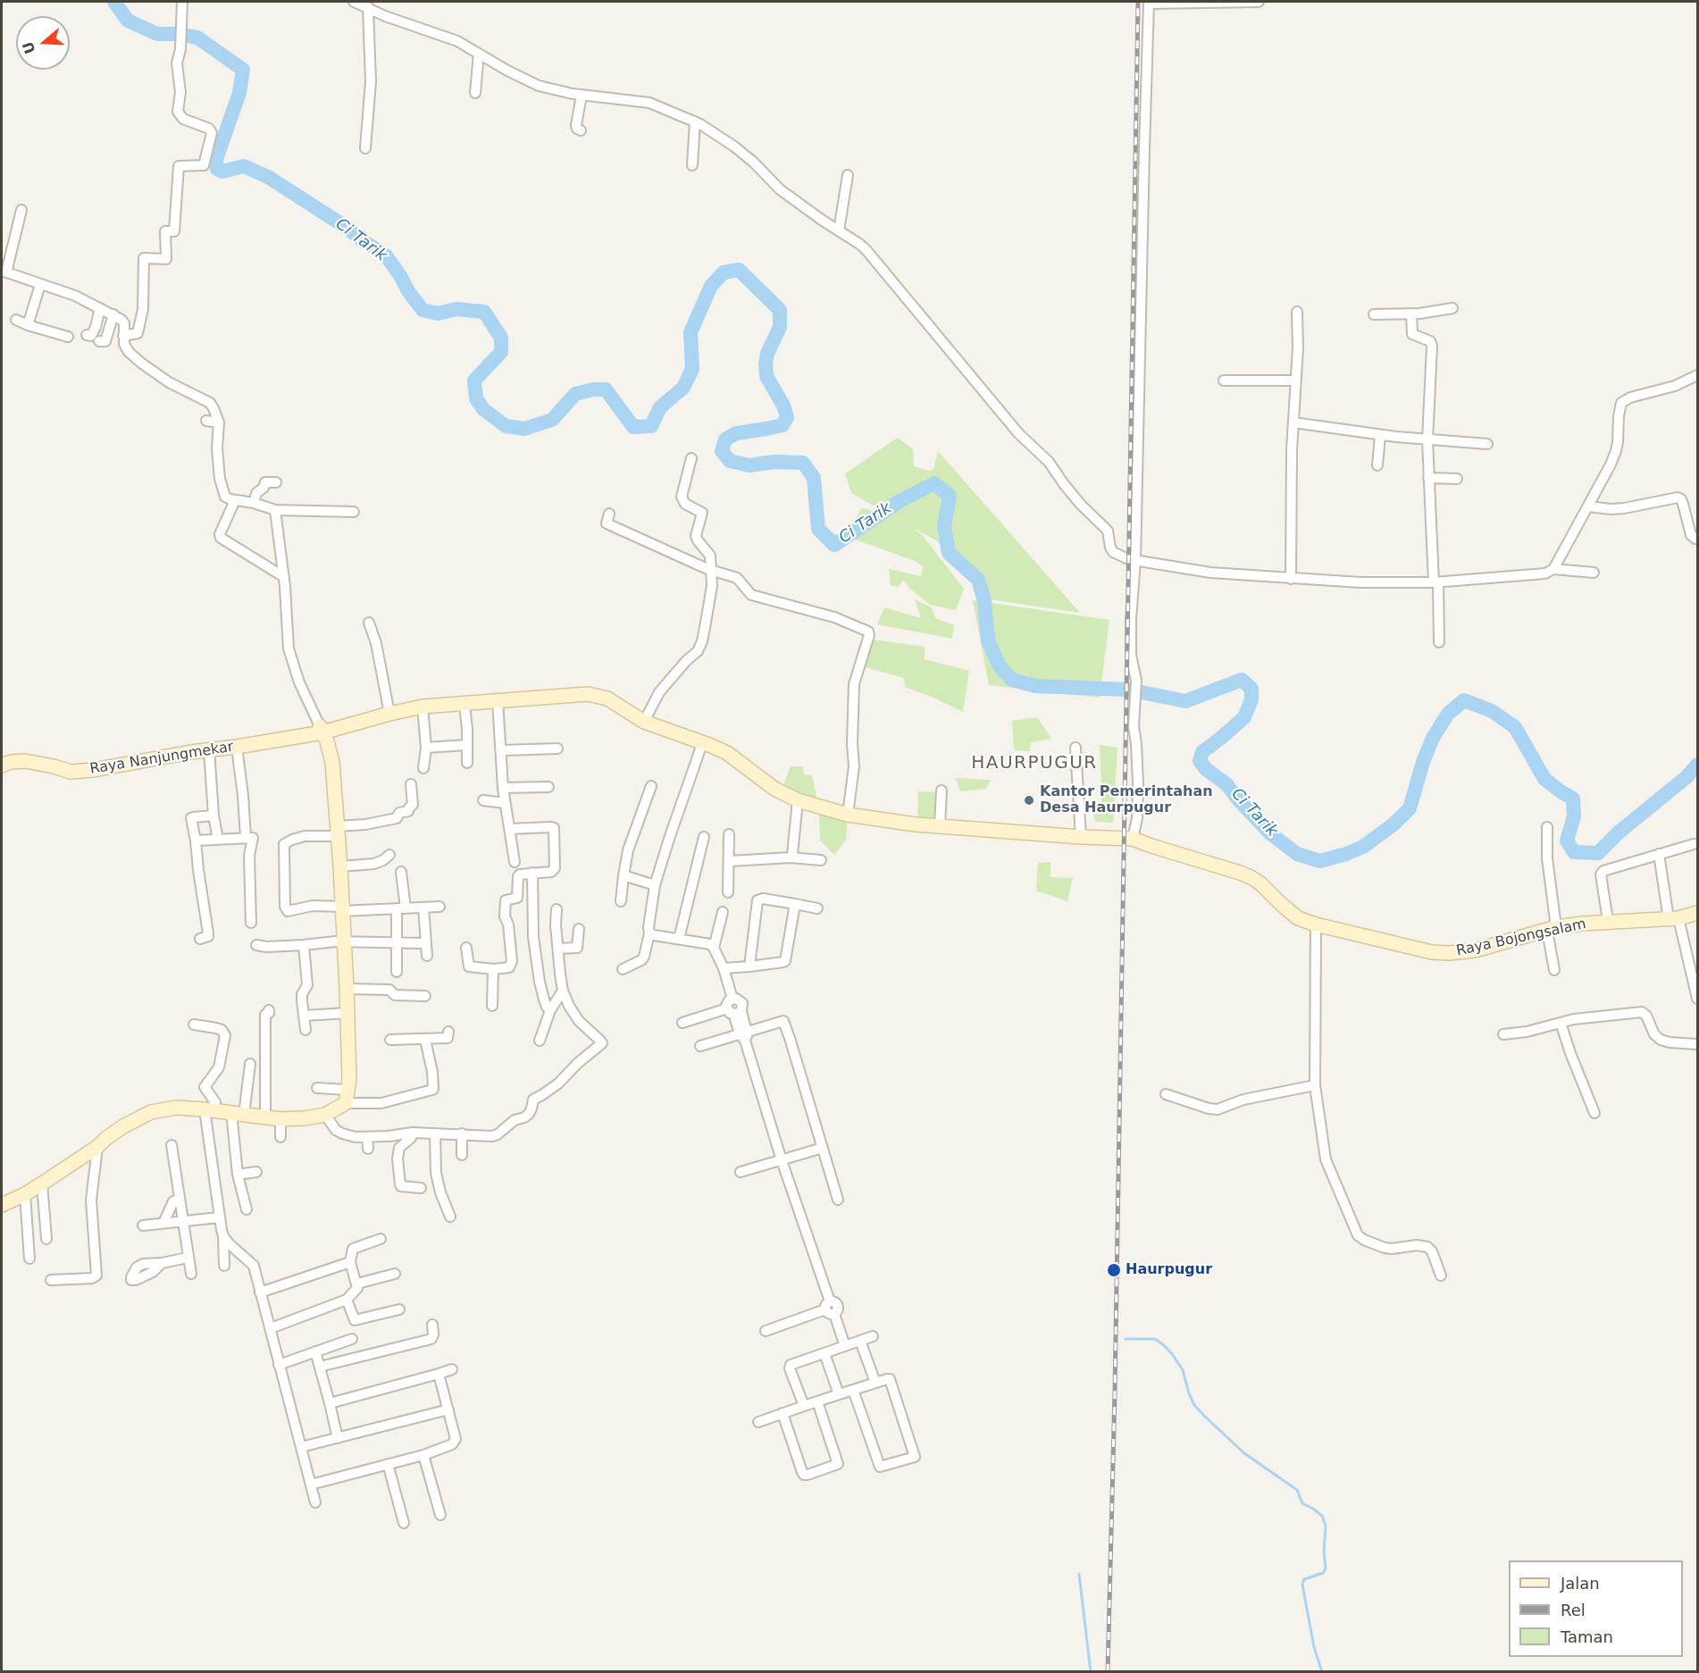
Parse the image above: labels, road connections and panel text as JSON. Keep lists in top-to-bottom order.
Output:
{
  "streets": {
    "main road": ["Raya Nanjungmekar", "Raya Bojongsalam"]
  },
  "crossings": [
    ["Raya Nanjungmekar", "Raya Bojongsalam"]
  ],
  "districts": ["HAURPUGUR"],
  "water": ["Ci Tarik"],
  "places": ["Kantor Pemerintahan Desa Haurpugur", "Haurpugur"],
  "legend": ["Jalan", "Rel", "Taman"],
  "north": "left"
}
